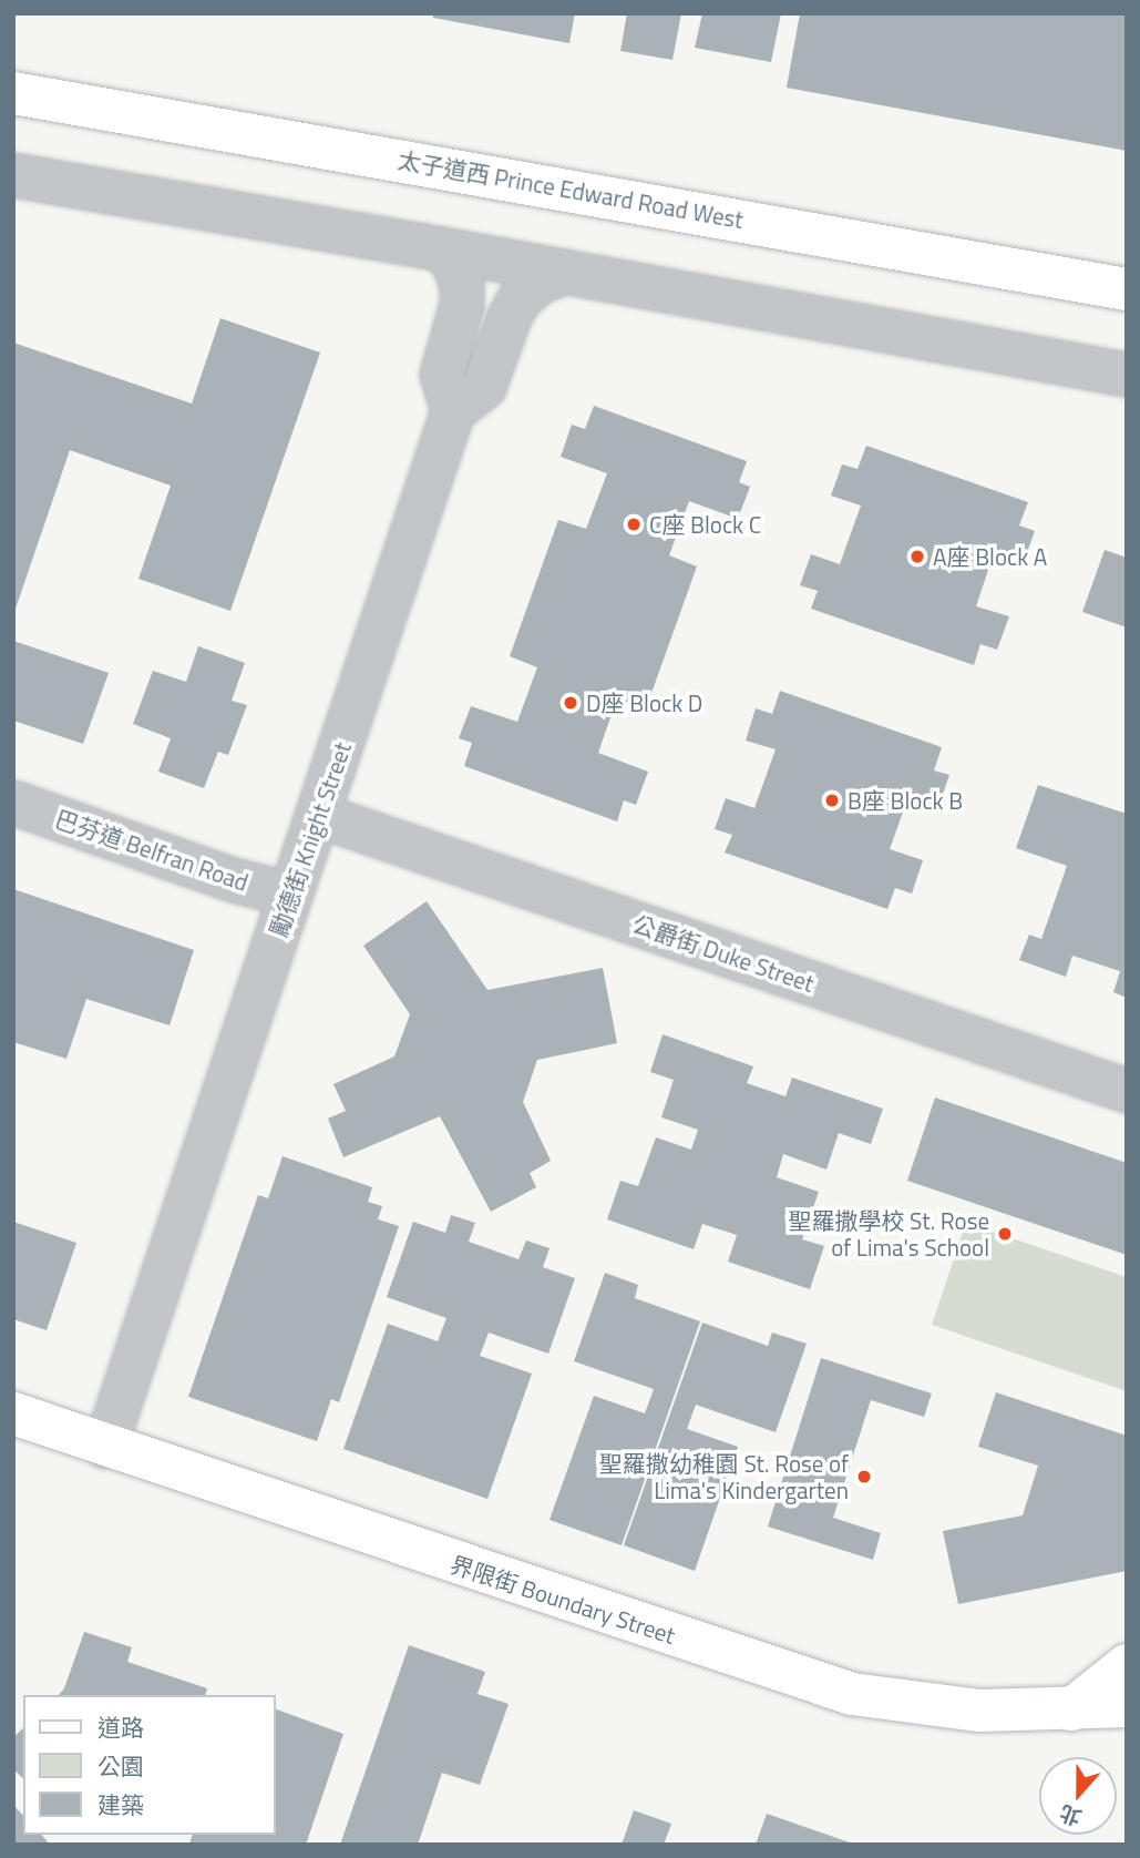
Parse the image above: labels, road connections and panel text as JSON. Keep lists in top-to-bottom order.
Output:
{
  "streets": {
    "main road": ["太子道西 Prince Edward Road West", "界限街 Boundary Street"],
    "street": ["勵德街 Knight Street", "巴芬道 Belfran Road", "公爵街 Duke Street"]
  },
  "crossings": [
    ["勵德街 Knight Street", "巴芬道 Belfran Road"],
    ["勵德街 Knight Street", "公爵街 Duke Street"],
    ["勵德街 Knight Street", "界限街 Boundary Street"]
  ],
  "places": [
    "C座 Block C",
    "A座 Block A",
    "D座 Block D",
    "B座 Block B",
    "聖羅撒學校 St. Rose of Lima's School",
    "聖羅撒幼稚園 St. Rose of Lima's Kindergarten"
  ],
  "legend": ["道路", "公園", "建築"],
  "north": "bottom"
}
